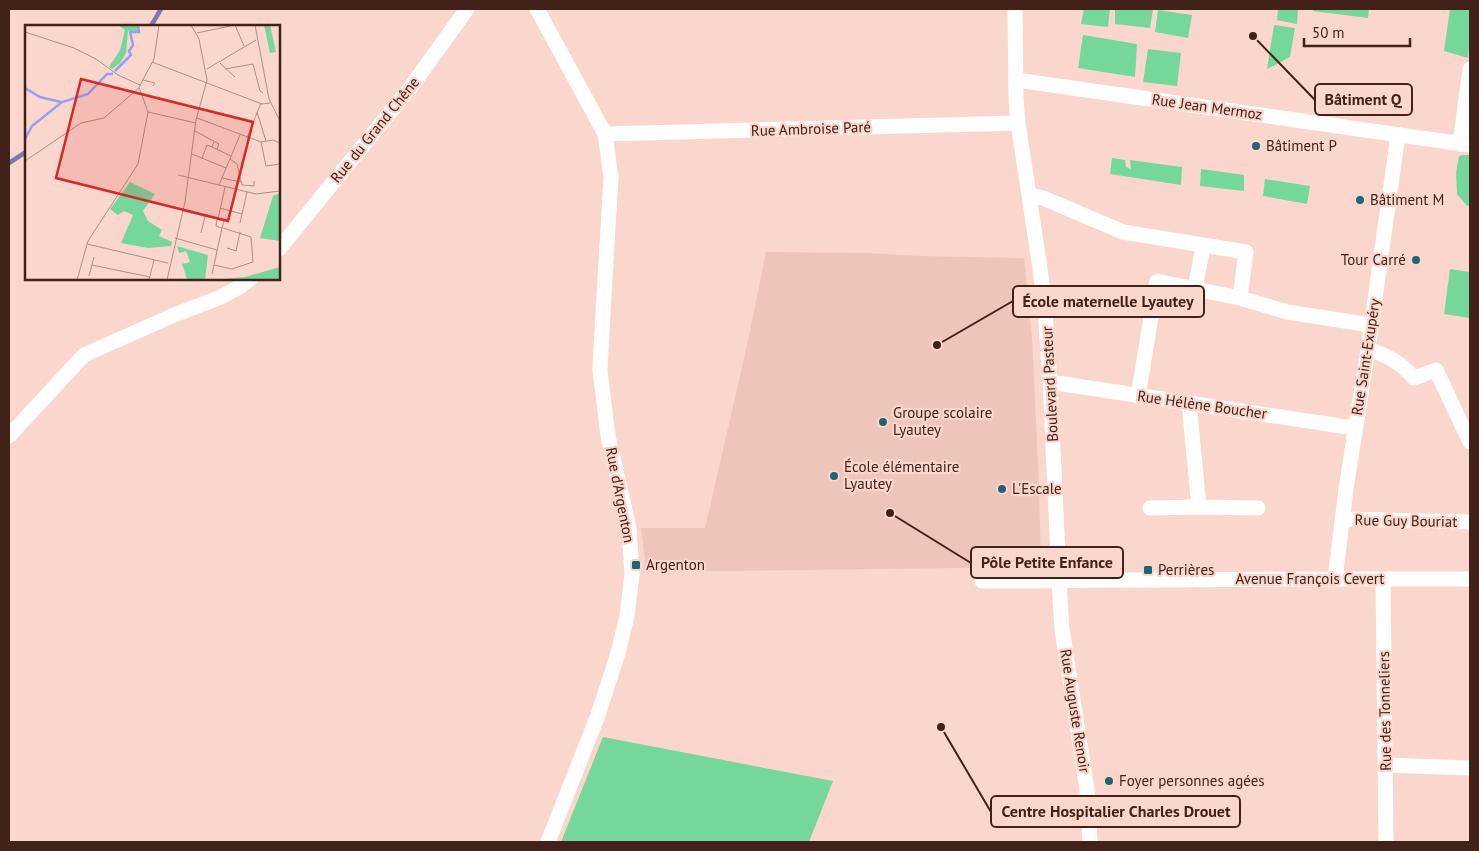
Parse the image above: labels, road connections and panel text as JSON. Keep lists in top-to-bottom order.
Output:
{
  "streets": {
    "street": [
      "Rue Jean Mermoz",
      "Rue Ambroise Paré",
      "Rue du Grand Chêne",
      "Rue Saint-Exupéry",
      "Boulevard Pasteur",
      "Rue Hélène Boucher",
      "Rue d'Argenton",
      "Rue Guy Bouriat",
      "Avenue François Cevert",
      "Rue Auguste Renoir",
      "Rue des Tonneliers"
    ]
  },
  "crossings": [
    ["Rue Jean Mermoz", "Rue Saint-Exupéry"],
    ["Rue Jean Mermoz", "Boulevard Pasteur"],
    ["Rue Ambroise Paré", "Boulevard Pasteur"],
    ["Rue Ambroise Paré", "Rue d'Argenton"],
    ["Rue Saint-Exupéry", "Rue Hélène Boucher"],
    ["Rue Saint-Exupéry", "Rue Guy Bouriat"],
    ["Rue Saint-Exupéry", "Avenue François Cevert"],
    ["Boulevard Pasteur", "Rue Hélène Boucher"],
    ["Boulevard Pasteur", "Avenue François Cevert"],
    ["Boulevard Pasteur", "Rue Auguste Renoir"],
    ["Avenue François Cevert", "Rue Auguste Renoir"],
    ["Avenue François Cevert", "Rue des Tonneliers"]
  ],
  "places": {
    "other": [
      "Bâtiment Q",
      "Bâtiment P",
      "Bâtiment M",
      "Tour Carré",
      "École maternelle Lyautey",
      "Groupe scolaire Lyautey",
      "École élémentaire Lyautey",
      "L'Escale",
      "Pôle Petite Enfance",
      "Centre Hospitalier Charles Drouet",
      "Foyer personnes agées"
    ],
    "transit": ["Argenton", "Perrières"]
  },
  "scale_bar": "50 m"
}
